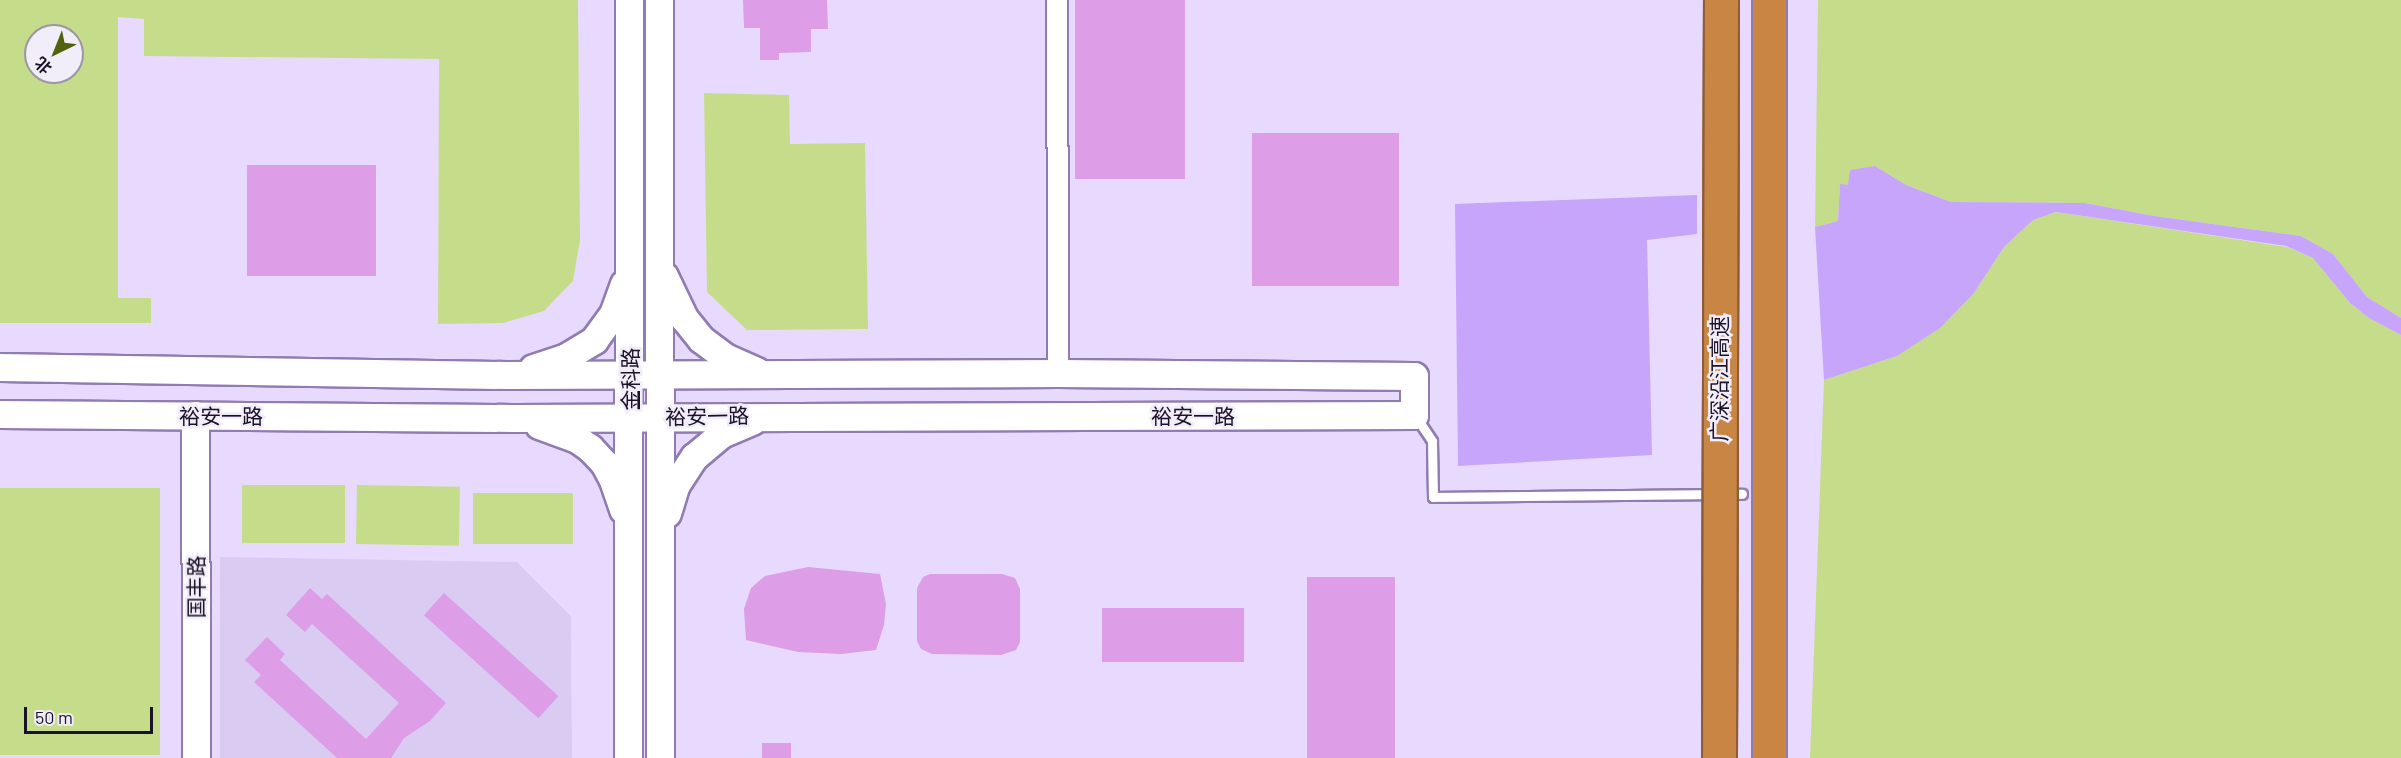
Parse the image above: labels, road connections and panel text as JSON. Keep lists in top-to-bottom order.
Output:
{
  "streets": {
    "highway": ["广深沿江高速"],
    "main road": ["金科路", "裕安一路", "国丰路"]
  },
  "crossings": [
    ["金科路", "裕安一路"],
    ["裕安一路", "国丰路"]
  ],
  "scale_bar": "50 m",
  "north": "bottom left"
}
